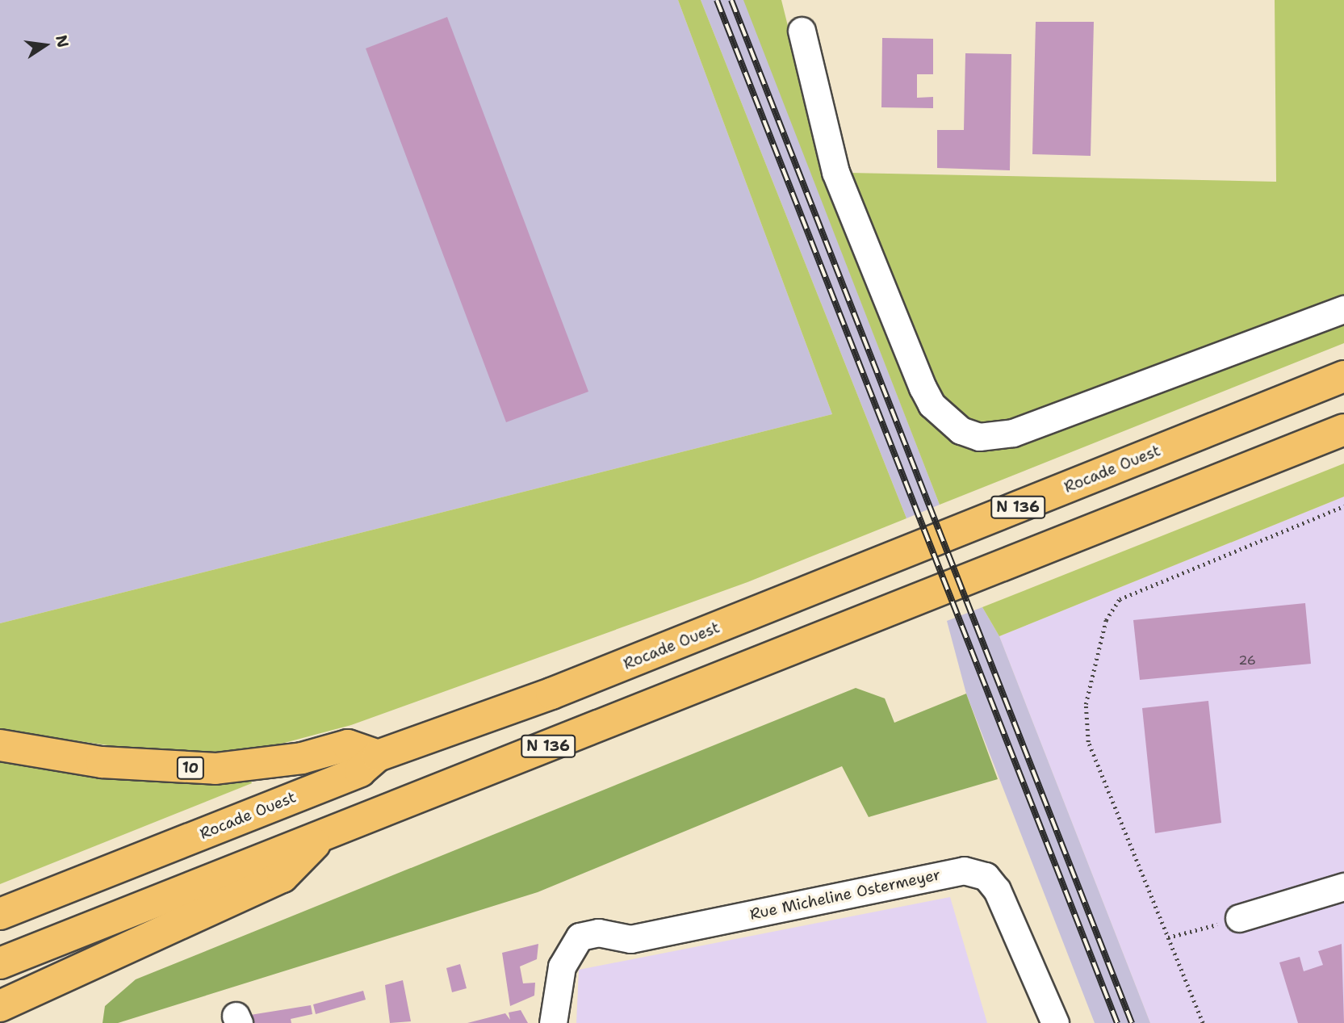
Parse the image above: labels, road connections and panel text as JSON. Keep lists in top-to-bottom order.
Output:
{
  "streets": {
    "highway": ["Rocade Ouest", "N 136", "10"],
    "street": ["Rue Micheline Ostermeyer"]
  },
  "crossings": [
    ["Rocade Ouest", "10"]
  ],
  "house_numbers": ["26"],
  "north": "right"
}
